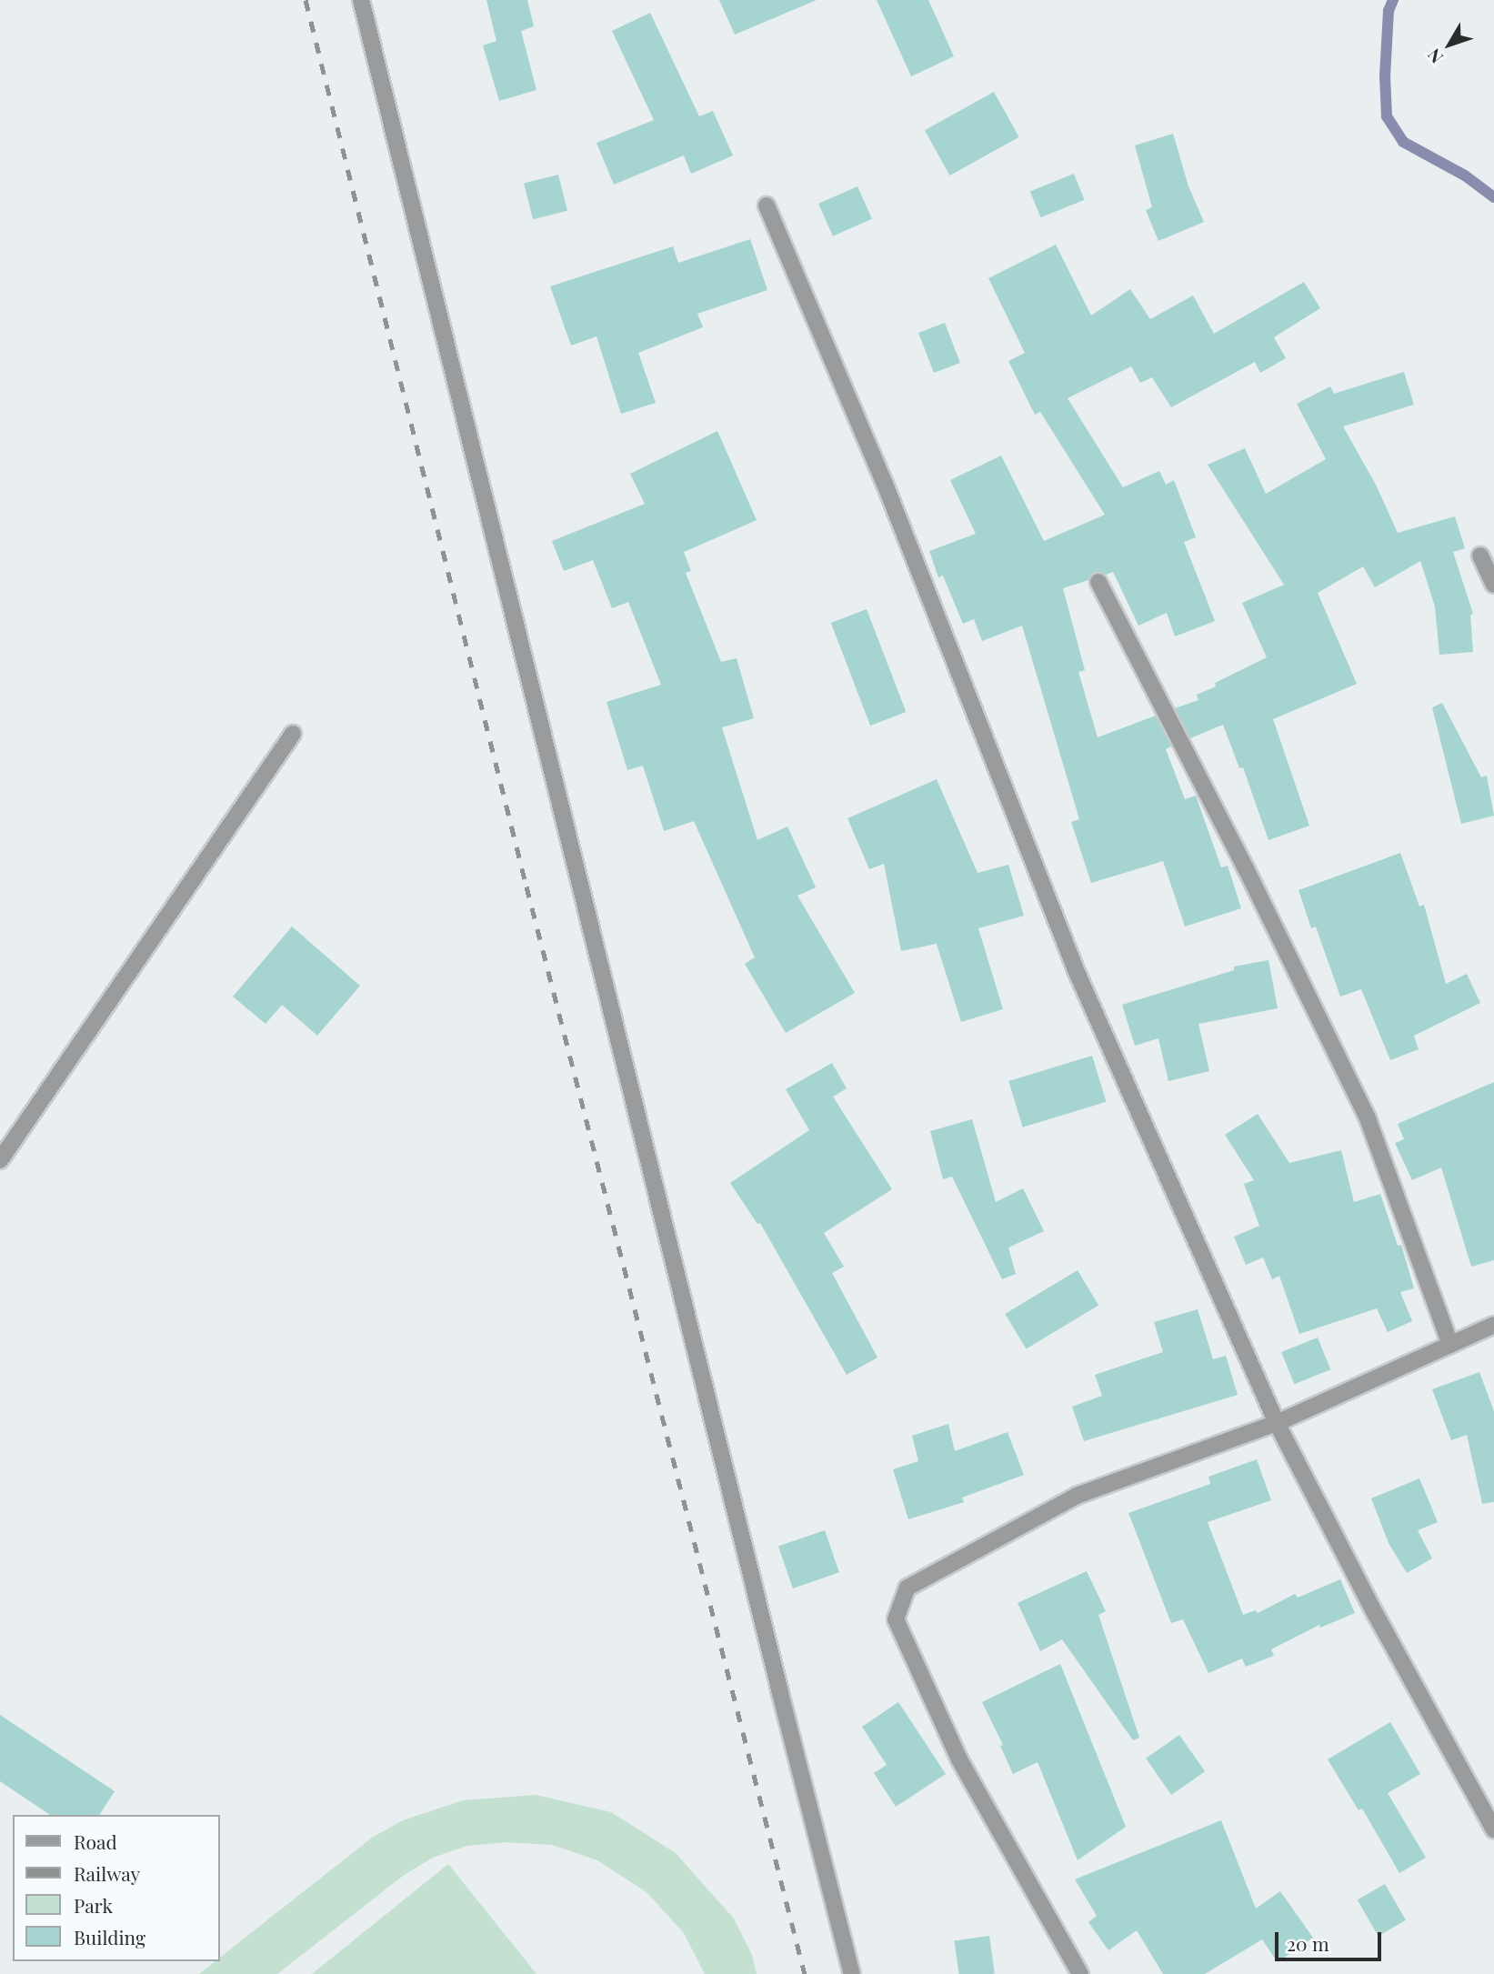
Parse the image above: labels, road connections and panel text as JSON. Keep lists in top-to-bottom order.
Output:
{
  "legend": [
    "Road",
    "Railway",
    "Park",
    "Building"
  ],
  "scale_bar": "20 m",
  "north": "bottom left"
}
